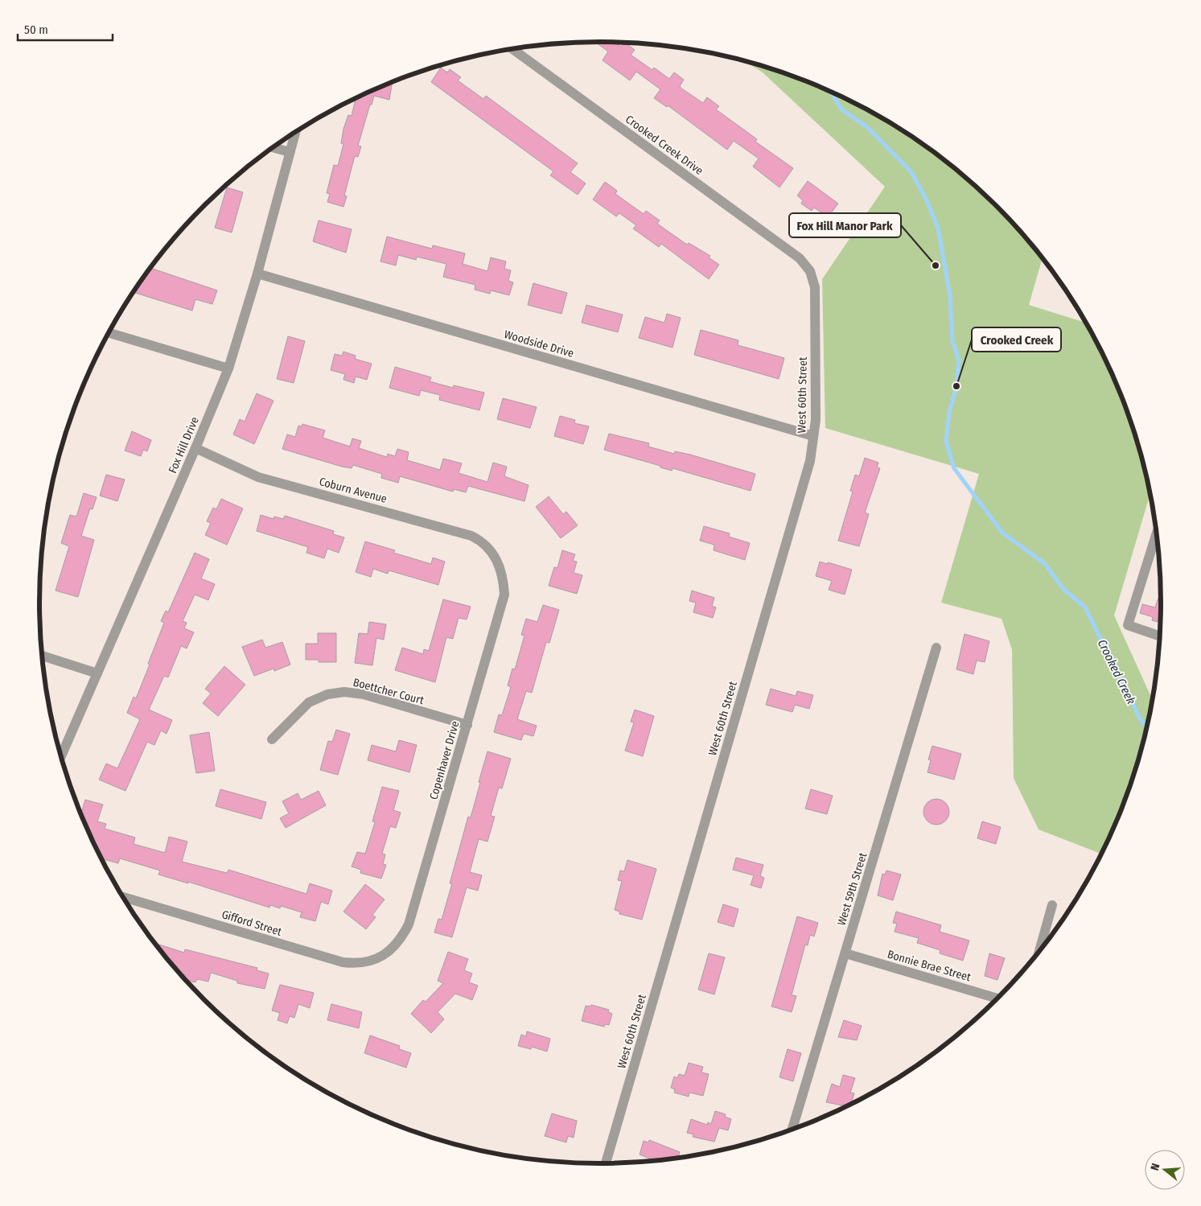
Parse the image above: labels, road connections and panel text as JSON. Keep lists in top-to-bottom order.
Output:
{
  "streets": {
    "street": [
      "Crooked Creek Drive",
      "Woodside Drive",
      "West 60th Street",
      "Fox Hill Drive",
      "Coburn Avenue",
      "Boettcher Court",
      "Copenhaver Drive",
      "West 59th Street",
      "Gifford Street",
      "Bonnie Brae Street"
    ]
  },
  "crossings": [
    ["Crooked Creek Drive", "West 60th Street"],
    ["Woodside Drive", "West 60th Street"],
    ["Woodside Drive", "Fox Hill Drive"],
    ["Fox Hill Drive", "Coburn Avenue"],
    ["Coburn Avenue", "Copenhaver Drive"],
    ["Boettcher Court", "Copenhaver Drive"],
    ["Copenhaver Drive", "Gifford Street"],
    ["West 59th Street", "Bonnie Brae Street"]
  ],
  "water": ["Crooked Creek"],
  "places": ["Fox Hill Manor Park", "Crooked Creek"],
  "scale_bar": "50 m",
  "north": "left"
}
